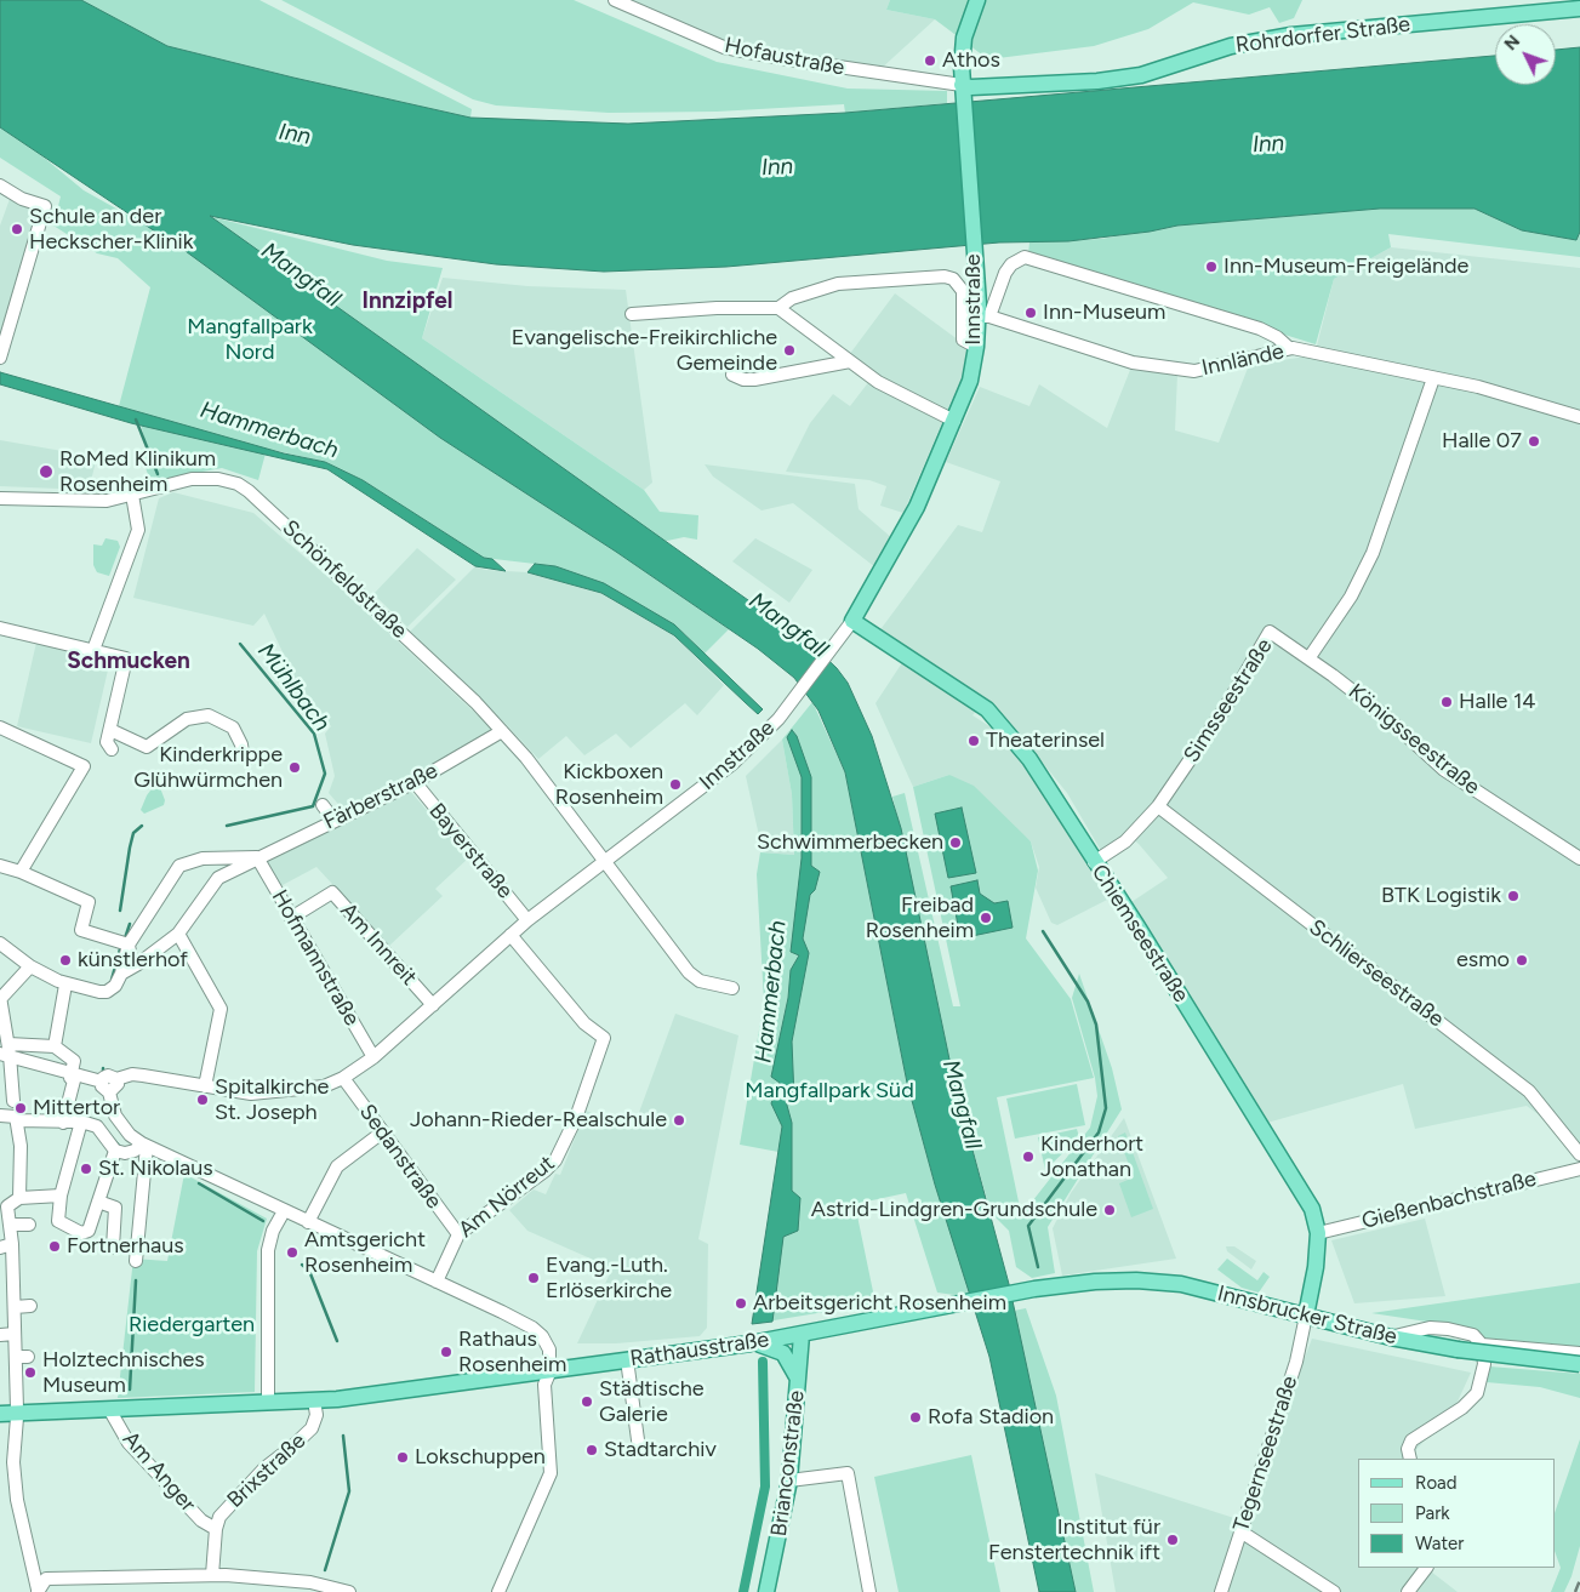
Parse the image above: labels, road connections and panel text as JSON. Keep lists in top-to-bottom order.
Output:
{
  "streets": {
    "main road": [
      "Rohrdorfer Straße",
      "Innstraße",
      "Chiemseestraße",
      "Innsbrucker Straße",
      "Rathausstraße",
      "Brianconstraße"
    ],
    "street": [
      "Hofaustraße",
      "Innlände",
      "Schönfeldstraße",
      "Simsseestraße",
      "Königsseestraße",
      "Färberstraße",
      "Bayerstraße",
      "Am Innreit",
      "Hofmannstraße",
      "Schlierseestraße",
      "Sedanstraße",
      "Am Nörreut",
      "Gießenbachstraße",
      "Tegernseestraße",
      "Brixstraße",
      "Am Anger"
    ]
  },
  "crossings": [
    ["Rohrdorfer Straße", "Hofaustraße"],
    ["Rohrdorfer Straße", "Innstraße"],
    ["Hofaustraße", "Innstraße"],
    ["Innstraße", "Innlände"],
    ["Innstraße", "Schönfeldstraße"],
    ["Innstraße", "Bayerstraße"],
    ["Innstraße", "Chiemseestraße"],
    ["Innstraße", "Am Innreit"],
    ["Innstraße", "Hofmannstraße"],
    ["Innstraße", "Sedanstraße"],
    ["Innstraße", "Am Nörreut"],
    ["Schönfeldstraße", "Färberstraße"],
    ["Simsseestraße", "Königsseestraße"],
    ["Simsseestraße", "Chiemseestraße"],
    ["Simsseestraße", "Schlierseestraße"],
    ["Färberstraße", "Bayerstraße"],
    ["Färberstraße", "Hofmannstraße"],
    ["Chiemseestraße", "Gießenbachstraße"],
    ["Chiemseestraße", "Innsbrucker Straße"],
    ["Chiemseestraße", "Tegernseestraße"],
    ["Am Innreit", "Hofmannstraße"],
    ["Sedanstraße", "Am Nörreut"],
    ["Innsbrucker Straße", "Rathausstraße"],
    ["Innsbrucker Straße", "Tegernseestraße"],
    ["Rathausstraße", "Brianconstraße"],
    ["Rathausstraße", "Brixstraße"],
    ["Rathausstraße", "Am Anger"],
    ["Brixstraße", "Am Anger"]
  ],
  "districts": ["Innzipfel", "Schmucken"],
  "water": [
    "Inn",
    "Mangfall",
    "Hammerbach",
    "Mühlbach"
  ],
  "parks": ["Mangfallpark Nord", "Mangfallpark Süd", "Riedergarten"],
  "places": [
    "Athos",
    "Schule an der Heckscher-Klinik",
    "Inn-Museum-Freigelände",
    "Inn-Museum",
    "Evangelische-Freikirchliche Gemeinde",
    "Halle 07",
    "RoMed Klinikum Rosenheim",
    "Halle 14",
    "Theaterinsel",
    "Kinderkrippe Glühwürmchen",
    "Kickboxen Rosenheim",
    "Schwimmerbecken",
    "BTK Logistik",
    "Freibad Rosenheim",
    "künstlerhof",
    "esmo",
    "Spitalkirche St. Joseph",
    "Mittertor",
    "Johann-Rieder-Realschule",
    "Kinderhort Jonathan",
    "St. Nikolaus",
    "Astrid-Lindgren-Grundschule",
    "Fortnerhaus",
    "Amtsgericht Rosenheim",
    "Evang.-Luth. Erlöserkirche",
    "Arbeitsgericht Rosenheim",
    "Rathaus Rosenheim",
    "Holztechnisches Museum",
    "Städtische Galerie",
    "Rofa Stadion",
    "Stadtarchiv",
    "Lokschuppen",
    "Institut für Fenstertechnik ift"
  ],
  "legend": ["Road", "Park", "Water"],
  "north": "top left"
}
